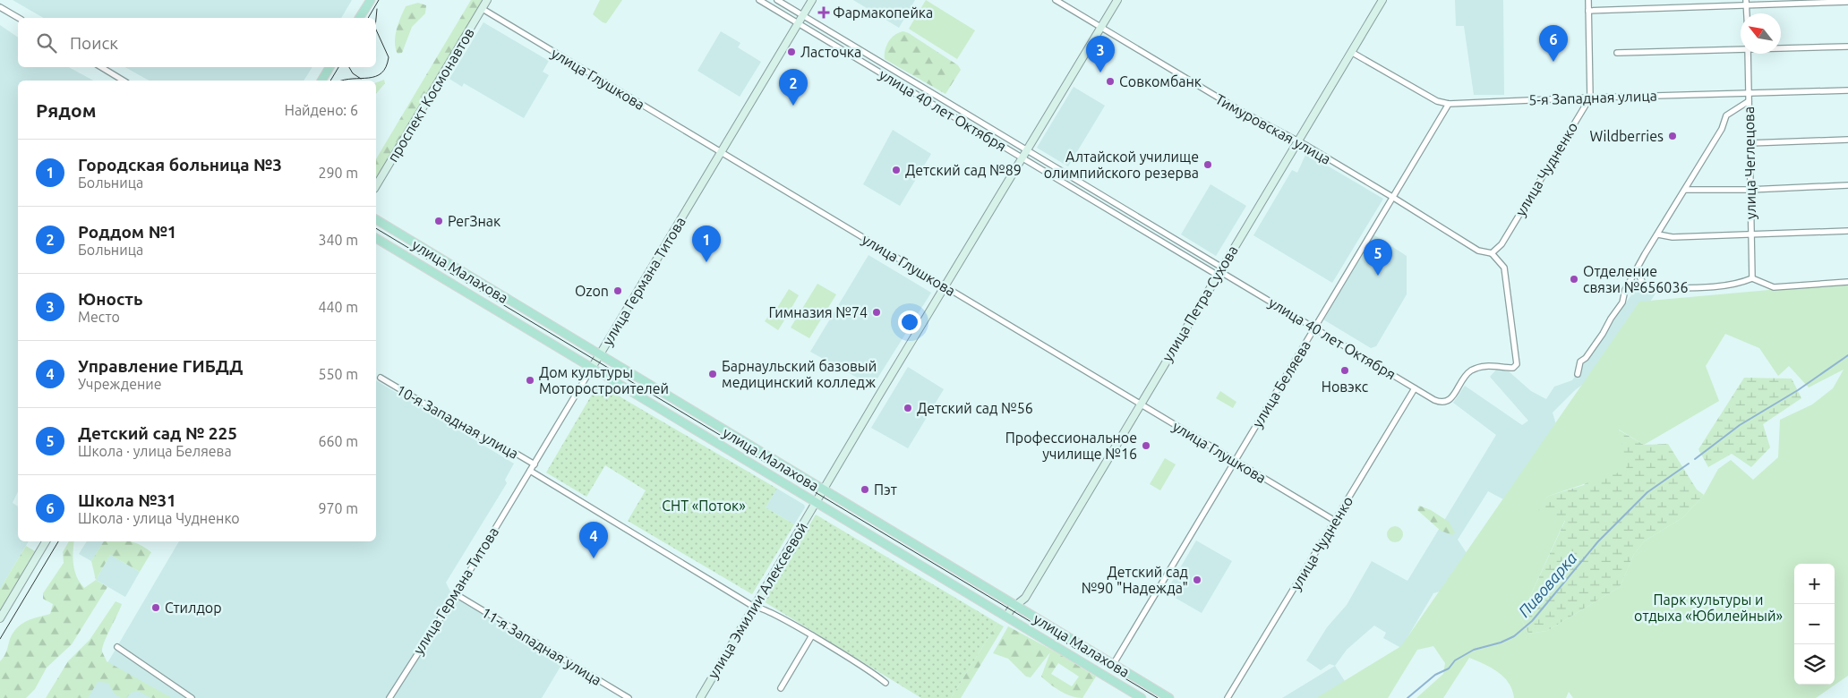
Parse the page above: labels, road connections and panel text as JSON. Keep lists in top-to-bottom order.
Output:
{
  "streets": {
    "main road": ["улица Малахова"],
    "street": [
      "улица Глушкова",
      "проспект Космонавтов",
      "5-я Западная улица",
      "улица 40 лет Октября",
      "Тимуровская улица",
      "улица Чеглецова",
      "улица Чудненко",
      "улица Германа Титова",
      "улица Петра Сухова",
      "улица Беляева",
      "10-я Западная улица",
      "улица Эмилии Алексеевой",
      "11-я Западная улица"
    ]
  },
  "crossings": [
    ["улица Глушкова", "проспект Космонавтов"],
    ["улица Глушкова", "улица Чудненко"],
    ["улица Глушкова", "улица Германа Титова"],
    ["улица Глушкова", "улица Петра Сухова"],
    ["улица Глушкова", "улица Беляева"],
    ["5-я Западная улица", "улица Чеглецова"],
    ["5-я Западная улица", "улица Чудненко"],
    ["5-я Западная улица", "улица Петра Сухова"],
    ["5-я Западная улица", "улица Беляева"],
    ["улица 40 лет Октября", "Тимуровская улица"],
    ["улица 40 лет Октября", "улица Чудненко"],
    ["улица 40 лет Октября", "улица Германа Титова"],
    ["улица 40 лет Октября", "улица Петра Сухова"],
    ["улица 40 лет Октября", "улица Беляева"],
    ["Тимуровская улица", "улица Чудненко"],
    ["Тимуровская улица", "улица Петра Сухова"],
    ["Тимуровская улица", "улица Беляева"],
    ["улица Малахова", "улица Германа Титова"],
    ["улица Малахова", "улица Петра Сухова"],
    ["улица Малахова", "улица Беляева"],
    ["улица Малахова", "улица Эмилии Алексеевой"],
    ["улица Германа Титова", "10-я Западная улица"],
    ["улица Германа Титова", "11-я Западная улица"],
    ["10-я Западная улица", "улица Эмилии Алексеевой"]
  ],
  "water": ["Пивоварка"],
  "parks": ["СНТ «Поток»", "Парк культуры и отдыха «Юбилейный»"],
  "places": {
    "health": ["Фармакопейка"],
    "other": [
      "Ласточка",
      "Совкомбанк",
      "Wildberries",
      "Алтайской училище олимпийского резерва",
      "Детский сад №89",
      "РегЗнак",
      "Отделение связи №656036",
      "Ozon",
      "Гимназия №74",
      "Новэкс",
      "Барнаульский базовый медицинский колледж",
      "Дом культуры Моторостроителей",
      "Детский сад №56",
      "Профессиональное училище №16",
      "Пэт",
      "Детский сад №90 \"Надежда\"",
      "Стилдор"
    ]
  },
  "north": "top left",
  "page": {
    "search": "Поиск",
    "pins": [
      "6",
      "3",
      "2",
      "1",
      "5",
      "4"
    ],
    "heading": ["Рядом", "Найдено: 6"],
    "list": [
      {
        "mark": "1",
        "name": "Городская больница №3",
        "note": "Больница",
        "value": "290 m"
      },
      {
        "mark": "2",
        "name": "Роддом №1",
        "note": "Больница",
        "value": "340 m"
      },
      {
        "mark": "3",
        "name": "Юность",
        "note": "Место",
        "value": "440 m"
      },
      {
        "mark": "4",
        "name": "Управление ГИБДД",
        "note": "Учреждение",
        "value": "550 m"
      },
      {
        "mark": "5",
        "name": "Детский сад № 225",
        "note": "Школа · улица Беляева",
        "value": "660 m"
      },
      {
        "mark": "6",
        "name": "Школа №31",
        "note": "Школа · улица Чудненко",
        "value": "970 m"
      }
    ],
    "map_buttons": ["+", "−"]
  }
}
